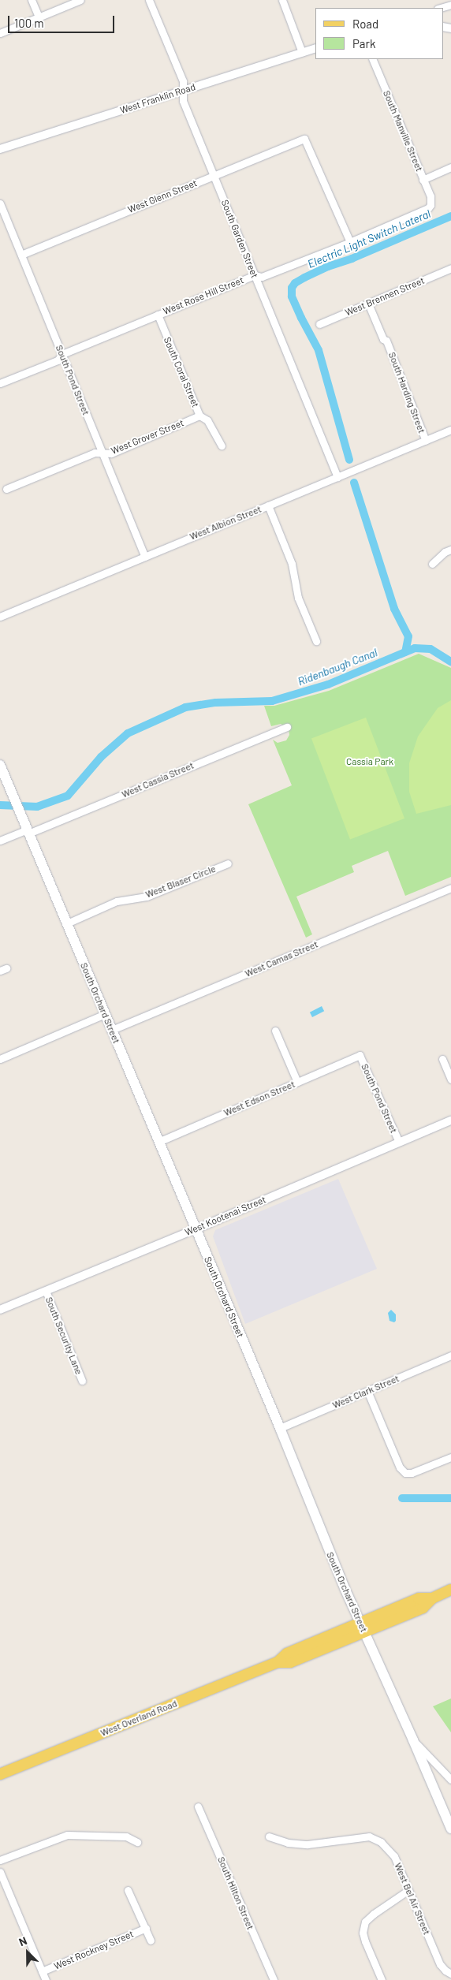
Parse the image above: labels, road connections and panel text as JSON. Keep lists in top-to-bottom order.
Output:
{
  "streets": {
    "main road": ["South Orchard Street", "West Overland Road"],
    "street": [
      "West Franklin Road",
      "South Manville Street",
      "West Glenn Street",
      "South Garden Street",
      "West Rose Hill Street",
      "West Brennen Street",
      "South Coral Street",
      "South Pond Street",
      "South Harding Street",
      "West Grover Street",
      "West Albion Street",
      "West Cassia Street",
      "West Blaser Circle",
      "West Camas Street",
      "West Edson Street",
      "West Kootenai Street",
      "South Security Lane",
      "West Clark Street",
      "South Hilton Street",
      "West Bel Air Street",
      "West Rockney Street"
    ]
  },
  "crossings": [
    ["West Franklin Road", "South Garden Street"],
    ["South Manville Street", "West Rose Hill Street"],
    ["West Glenn Street", "South Garden Street"],
    ["West Glenn Street", "West Rose Hill Street"],
    ["West Glenn Street", "South Pond Street"],
    ["South Garden Street", "West Rose Hill Street"],
    ["South Garden Street", "West Albion Street"],
    ["West Rose Hill Street", "South Coral Street"],
    ["West Rose Hill Street", "South Pond Street"],
    ["West Brennen Street", "South Harding Street"],
    ["South Coral Street", "West Grover Street"],
    ["South Pond Street", "West Grover Street"],
    ["South Pond Street", "West Albion Street"],
    ["South Pond Street", "West Edson Street"],
    ["South Pond Street", "West Kootenai Street"],
    ["South Harding Street", "West Albion Street"],
    ["West Cassia Street", "South Orchard Street"],
    ["West Blaser Circle", "South Orchard Street"],
    ["West Camas Street", "South Orchard Street"],
    ["South Orchard Street", "West Edson Street"],
    ["South Orchard Street", "West Kootenai Street"],
    ["South Orchard Street", "West Clark Street"],
    ["South Orchard Street", "West Overland Road"],
    ["West Kootenai Street", "South Security Lane"]
  ],
  "water": ["Electric Light Switch Lateral", "Ridenbaugh Canal"],
  "parks": ["Cassia Park"],
  "legend": ["Road", "Park"],
  "scale_bar": "100 m",
  "north": "top left"
}
